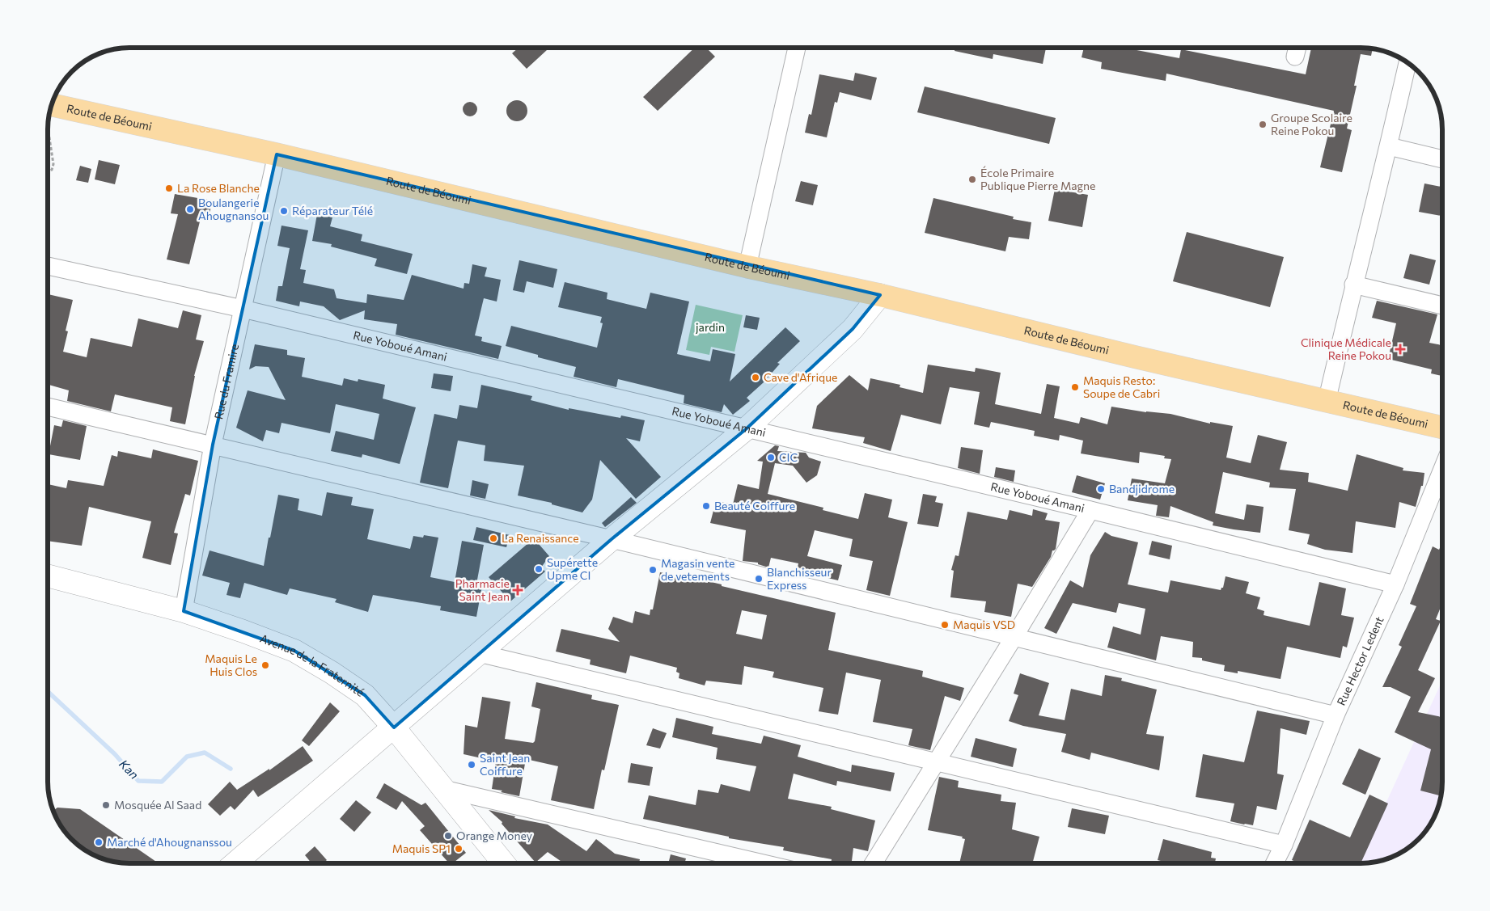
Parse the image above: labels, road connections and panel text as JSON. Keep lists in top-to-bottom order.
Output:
{
  "streets": {
    "main road": ["Route de Béoumi"],
    "street": [
      "Rue Yoboué Amani",
      "Rue du Framire",
      "Rue Hector Ledent",
      "Avenue de la Fraternité"
    ]
  },
  "crossings": [
    ["Route de Béoumi", "Rue du Framire"],
    ["Rue Yoboué Amani", "Rue du Framire"],
    ["Rue Yoboué Amani", "Rue Hector Ledent"],
    ["Rue du Framire", "Avenue de la Fraternité"]
  ],
  "water": ["Kan"],
  "parks": ["jardin"],
  "places": {
    "other": [
      "Groupe Scolaire Reine Pokou",
      "École Primaire Publique Pierre Magne",
      "La Rose Blanche",
      "Boulangerie Ahougnansou",
      "Réparateur Télé",
      "Cave d'Afrique",
      "Maquis Resto: Soupe de Cabri",
      "CIC",
      "Bandjidrome",
      "Beauté Coiffure",
      "La Renaissance",
      "Supérette Upme CI",
      "Magasin vente de vetements",
      "Blanchisseur Express",
      "Maquis VSD",
      "Maquis Le Huis Clos",
      "Saint Jean Coiffure",
      "Mosquée Al Saad",
      "Orange Money",
      "Marché d'Ahougnanssou",
      "Maquis SP1"
    ],
    "health": ["Clinique Médicale Reine Pokou", "Pharmacie Saint Jean"]
  }
}
